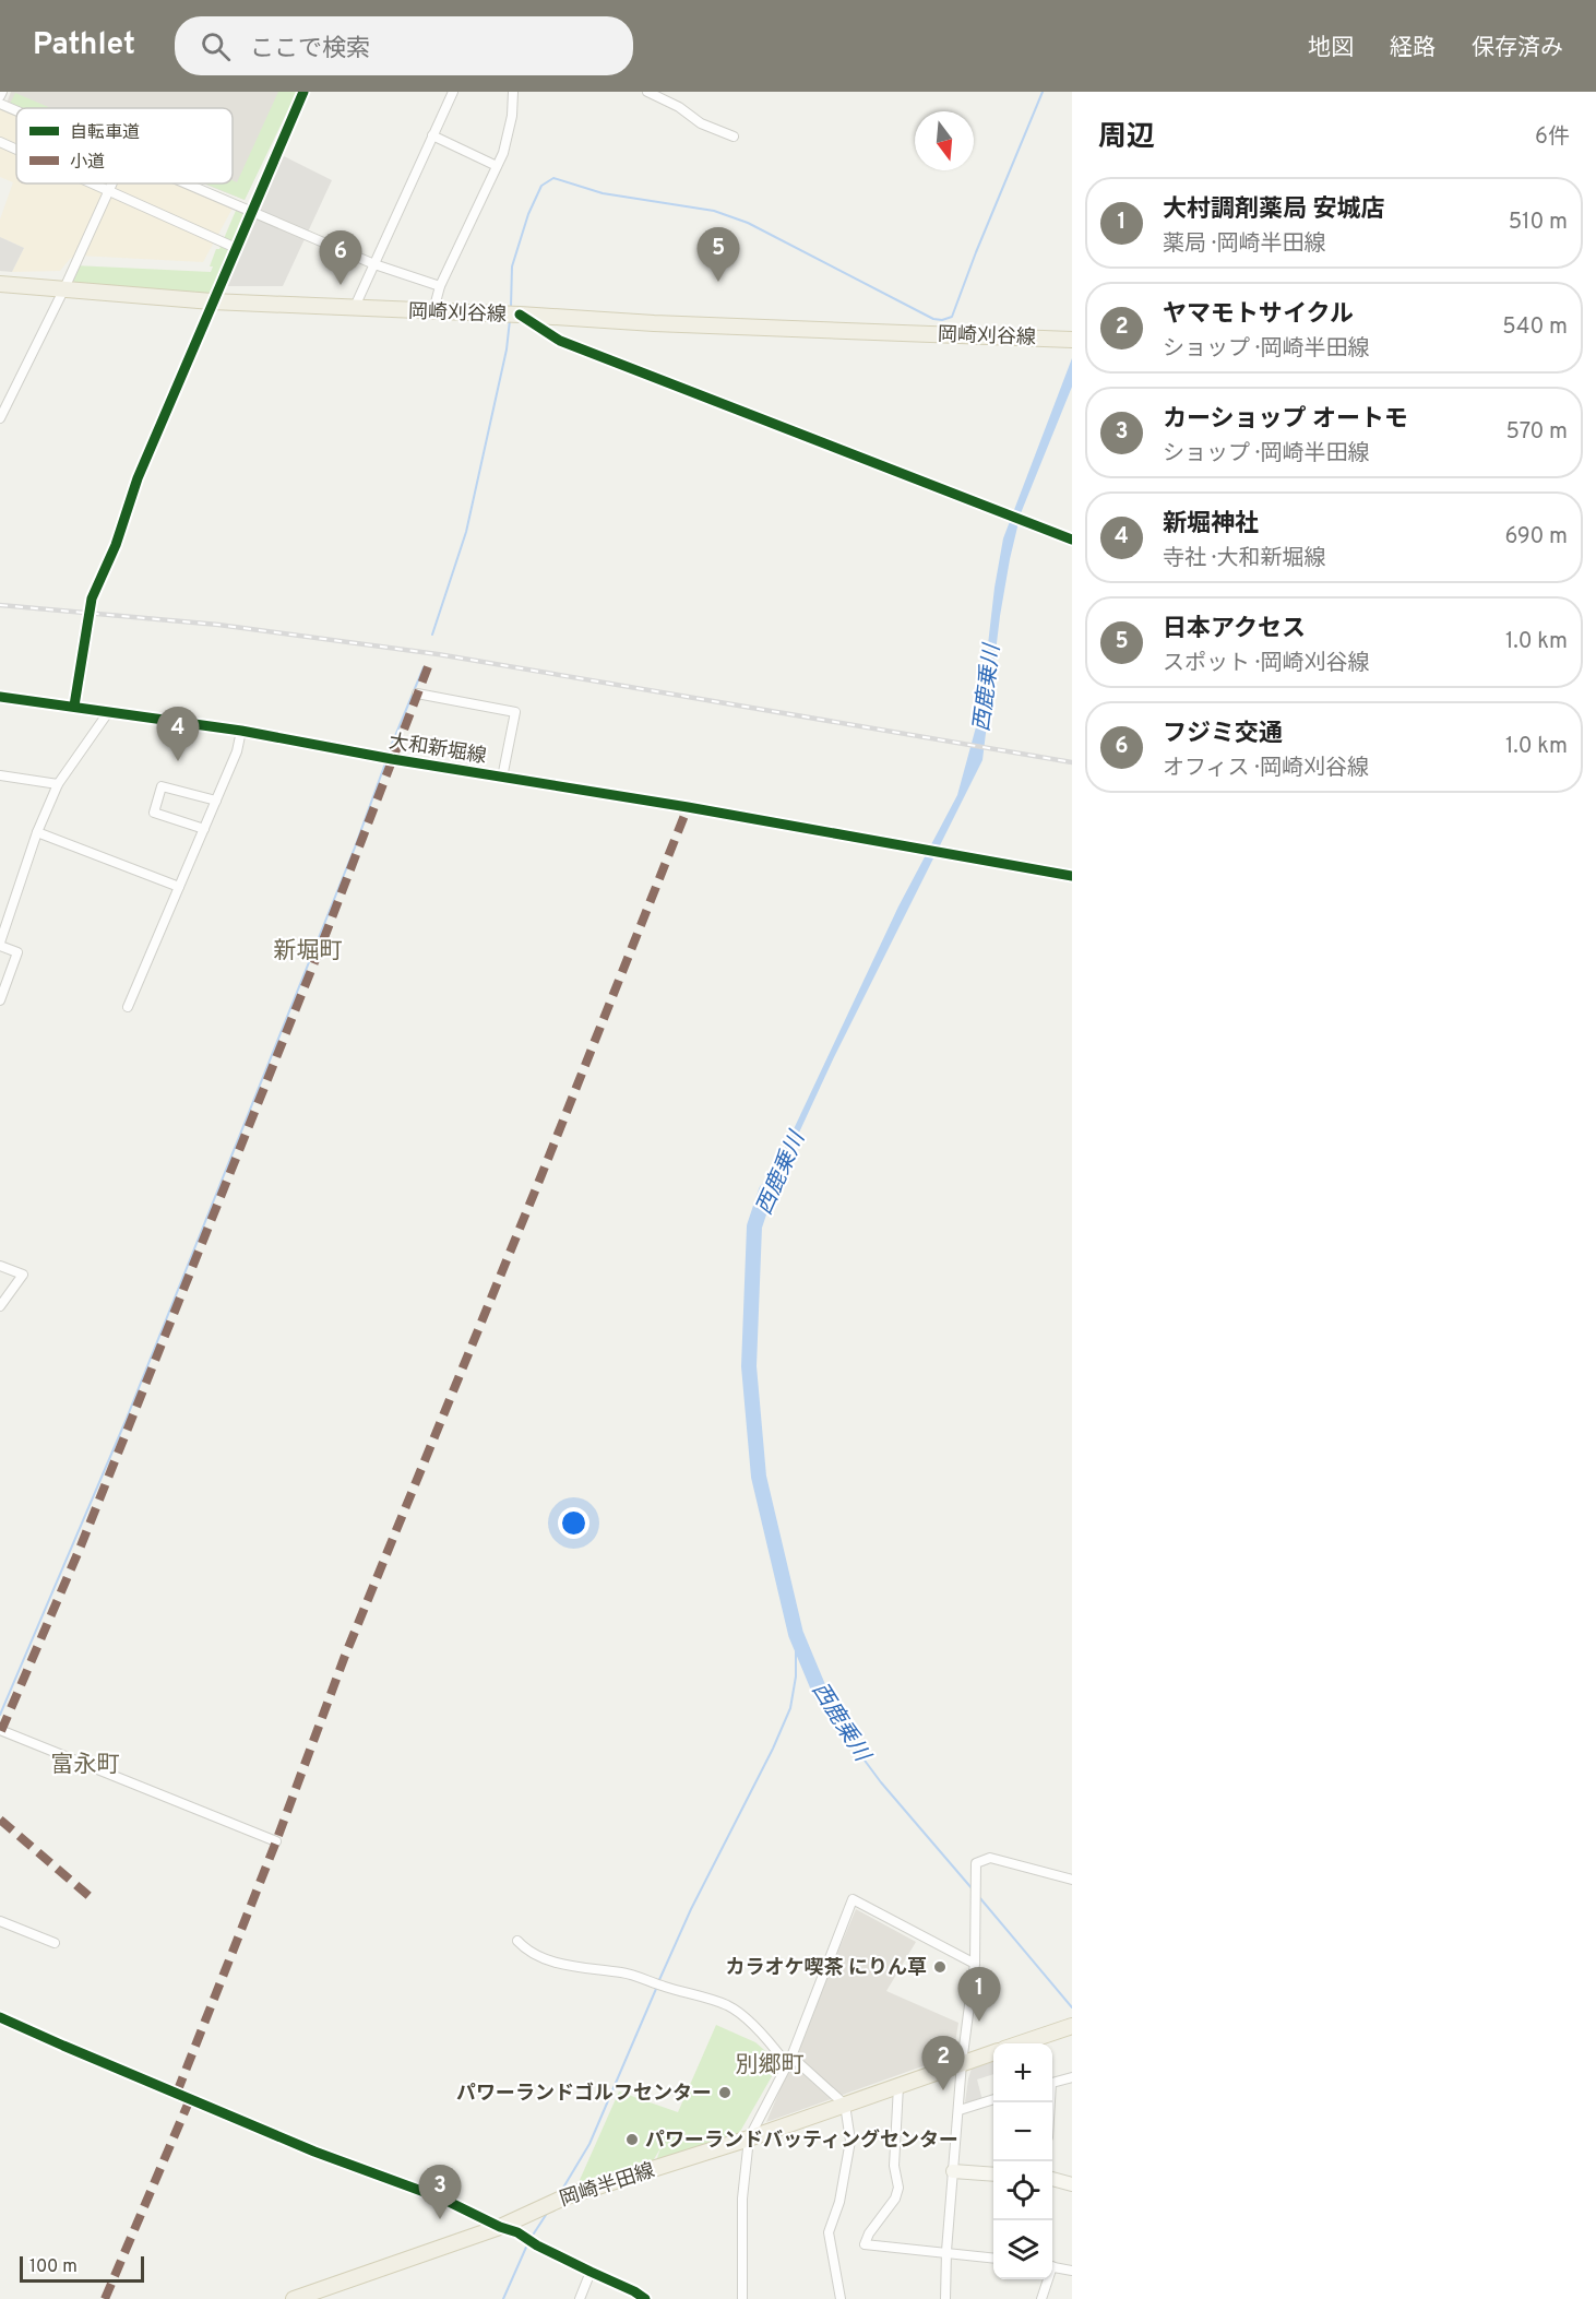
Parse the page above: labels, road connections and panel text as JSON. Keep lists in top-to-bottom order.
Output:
{
  "streets": {
    "main road": ["岡崎刈谷線", "岡崎半田線"],
    "street": ["大和新堀線"]
  },
  "districts": ["新堀町", "富永町", "別郷町"],
  "water": ["西鹿乗川"],
  "places": ["カラオケ喫茶 にりん草", "パワーランドゴルフセンター", "パワーランドバッティングセンター"],
  "legend": ["自転車道", "小道"],
  "scale_bar": "100 m",
  "north": "bottom",
  "page": {
    "header": "Pathlet",
    "search": "ここで検索",
    "nav": ["地図", "経路", "保存済み"],
    "heading": ["周辺", "6件"],
    "list": [
      {
        "mark": "1",
        "name": "大村調剤薬局 安城店",
        "note": "薬局 · 岡崎半田線",
        "value": "510 m"
      },
      {
        "mark": "2",
        "name": "ヤマモトサイクル",
        "note": "ショップ · 岡崎半田線",
        "value": "540 m"
      },
      {
        "mark": "3",
        "name": "カーショップ オートモ",
        "note": "ショップ · 岡崎半田線",
        "value": "570 m"
      },
      {
        "mark": "4",
        "name": "新堀神社",
        "note": "寺社 · 大和新堀線",
        "value": "690 m"
      },
      {
        "mark": "5",
        "name": "日本アクセス",
        "note": "スポット · 岡崎刈谷線",
        "value": "1.0 km"
      },
      {
        "mark": "6",
        "name": "フジミ交通",
        "note": "オフィス · 岡崎刈谷線",
        "value": "1.0 km"
      }
    ],
    "pins": [
      "5",
      "6",
      "4",
      "1",
      "2",
      "3"
    ],
    "map_buttons": ["+", "−"],
    "scale": "100 m"
  }
}
